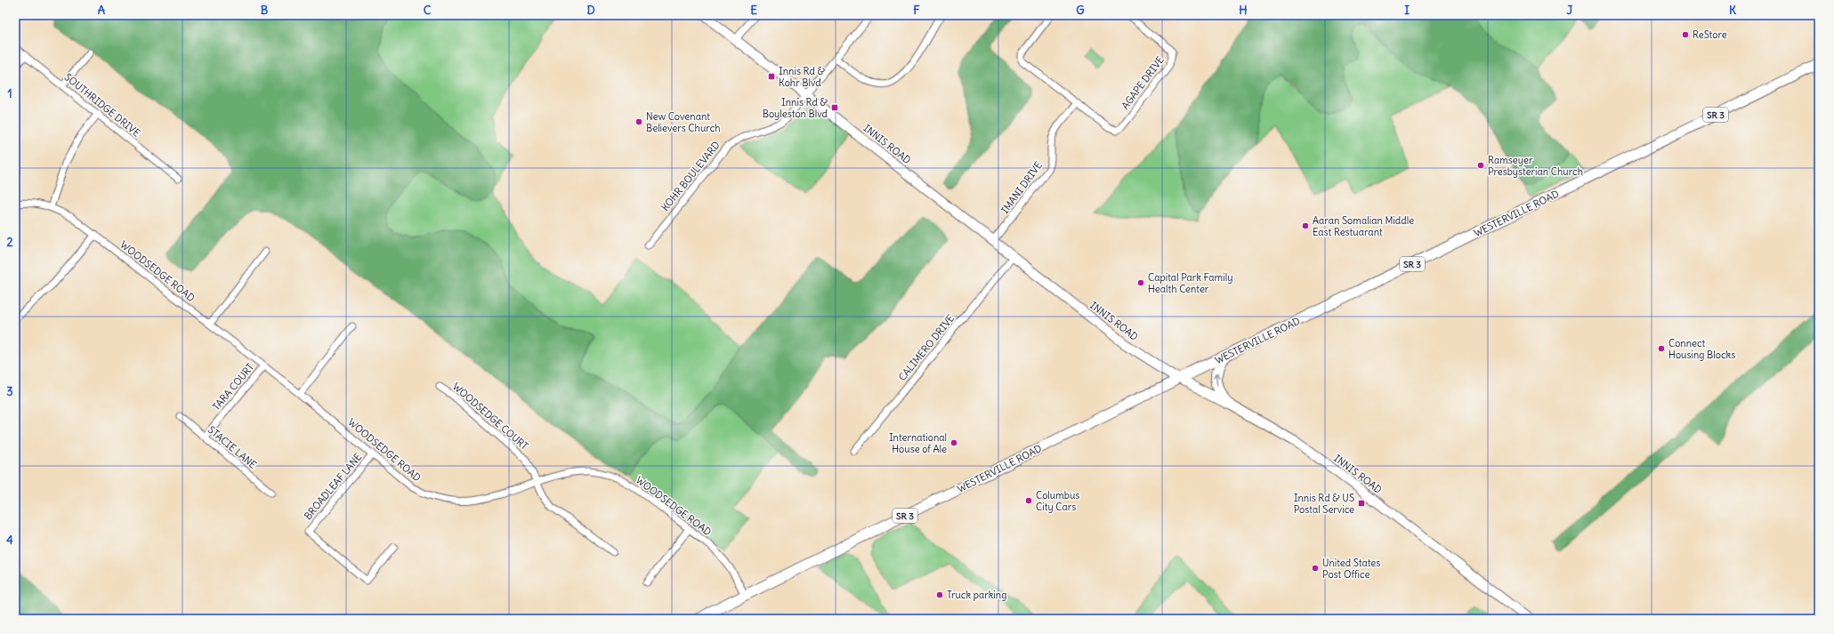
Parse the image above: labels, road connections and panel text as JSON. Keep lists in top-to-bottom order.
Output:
{
  "streets": {
    "main road": ["SR 3", "INNIS ROAD", "WESTERVILLE ROAD"],
    "street": [
      "AGAPE DRIVE",
      "SOUTHRIDGE DRIVE",
      "KOHR BOULEVARD",
      "IMANI DRIVE",
      "WOODSEDGE ROAD",
      "CALIMERO DRIVE",
      "TARA COURT",
      "WOODSEDGE COURT",
      "STACIE LANE",
      "BROADLEAF LANE"
    ]
  },
  "crossings": [
    ["AGAPE DRIVE", "IMANI DRIVE"],
    ["INNIS ROAD", "KOHR BOULEVARD"],
    ["INNIS ROAD", "IMANI DRIVE"],
    ["INNIS ROAD", "WESTERVILLE ROAD"],
    ["INNIS ROAD", "CALIMERO DRIVE"],
    ["WESTERVILLE ROAD", "WOODSEDGE ROAD"],
    ["WOODSEDGE ROAD", "TARA COURT"],
    ["WOODSEDGE ROAD", "WOODSEDGE COURT"],
    ["WOODSEDGE ROAD", "BROADLEAF LANE"],
    ["TARA COURT", "STACIE LANE"]
  ],
  "places": {
    "other": [
      "ReStore",
      "New Covenant Believers Church",
      "Ramseyer Presbysterian Church",
      "Aaran Somalian Middle East Restuarant",
      "Capital Park Family Health Center",
      "Connect Housing Blocks",
      "International House of Ale",
      "Columbus City Cars",
      "United States Post Office",
      "Truck parking"
    ],
    "transit": ["Innis Rd & Kohr Blvd", "Innis Rd & Boyleston Blvd", "Innis Rd & US Postal Service"]
  },
  "grid": {
    "columns": [
      "A",
      "B",
      "C",
      "D",
      "E",
      "F",
      "G",
      "H",
      "I",
      "J",
      "K"
    ],
    "rows": [
      "1",
      "2",
      "3",
      "4"
    ]
  }
}
